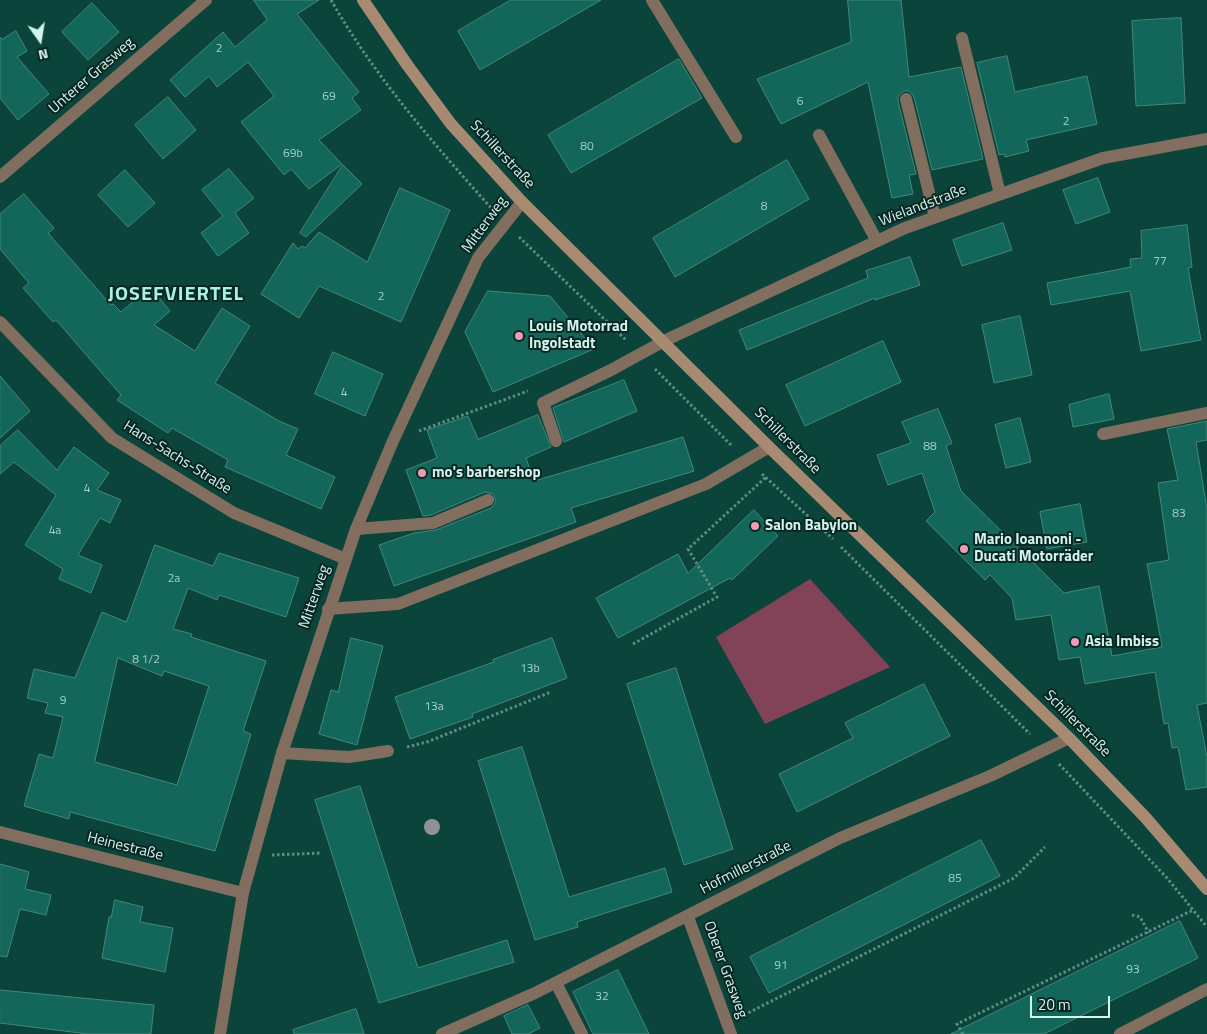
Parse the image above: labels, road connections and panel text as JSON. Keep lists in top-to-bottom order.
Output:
{
  "streets": {
    "main road": ["Schillerstraße"],
    "street": [
      "Unterer Grasweg",
      "Wielandstraße",
      "Mitterweg",
      "Hans-Sachs-Straße",
      "Heinestraße",
      "Hofmillerstraße",
      "Oberer Grasweg"
    ]
  },
  "crossings": [
    ["Schillerstraße", "Wielandstraße"],
    ["Schillerstraße", "Mitterweg"],
    ["Schillerstraße", "Hofmillerstraße"],
    ["Mitterweg", "Hans-Sachs-Straße"],
    ["Mitterweg", "Heinestraße"],
    ["Hofmillerstraße", "Oberer Grasweg"]
  ],
  "districts": ["JOSEFVIERTEL"],
  "places": [
    "Louis Motorrad Ingolstadt",
    "mo's barbershop",
    "Salon Babylon",
    "Mario Ioannoni - Ducati Motorräder",
    "Asia Imbiss"
  ],
  "house_numbers": [
    "2",
    "69",
    "6",
    "2",
    "80",
    "69b",
    "8",
    "77",
    "2",
    "4",
    "88",
    "4",
    "83",
    "4a",
    "2a",
    "8 1/2",
    "13b",
    "9",
    "13a",
    "85",
    "91",
    "93",
    "32"
  ],
  "scale_bar": "20 m",
  "north": "bottom"
}
